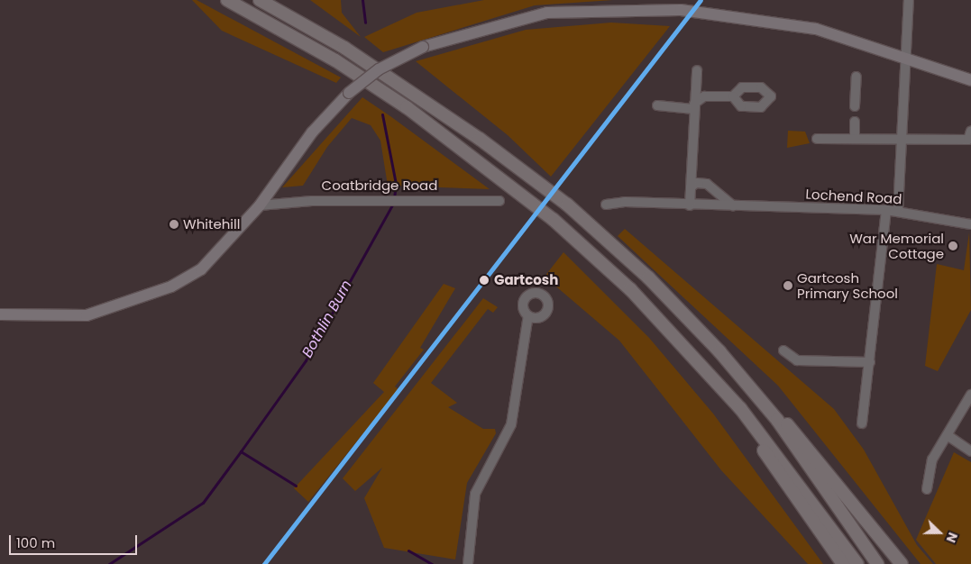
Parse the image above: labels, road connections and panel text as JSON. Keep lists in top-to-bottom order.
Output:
{
  "streets": {
    "street": ["Coatbridge Road", "Lochend Road"]
  },
  "water": ["Bothlin Burn"],
  "places": [
    "Whitehill",
    "War Memorial Cottage",
    "Gartcosh",
    "Gartcosh Primary School"
  ],
  "scale_bar": "100 m",
  "north": "right"
}
